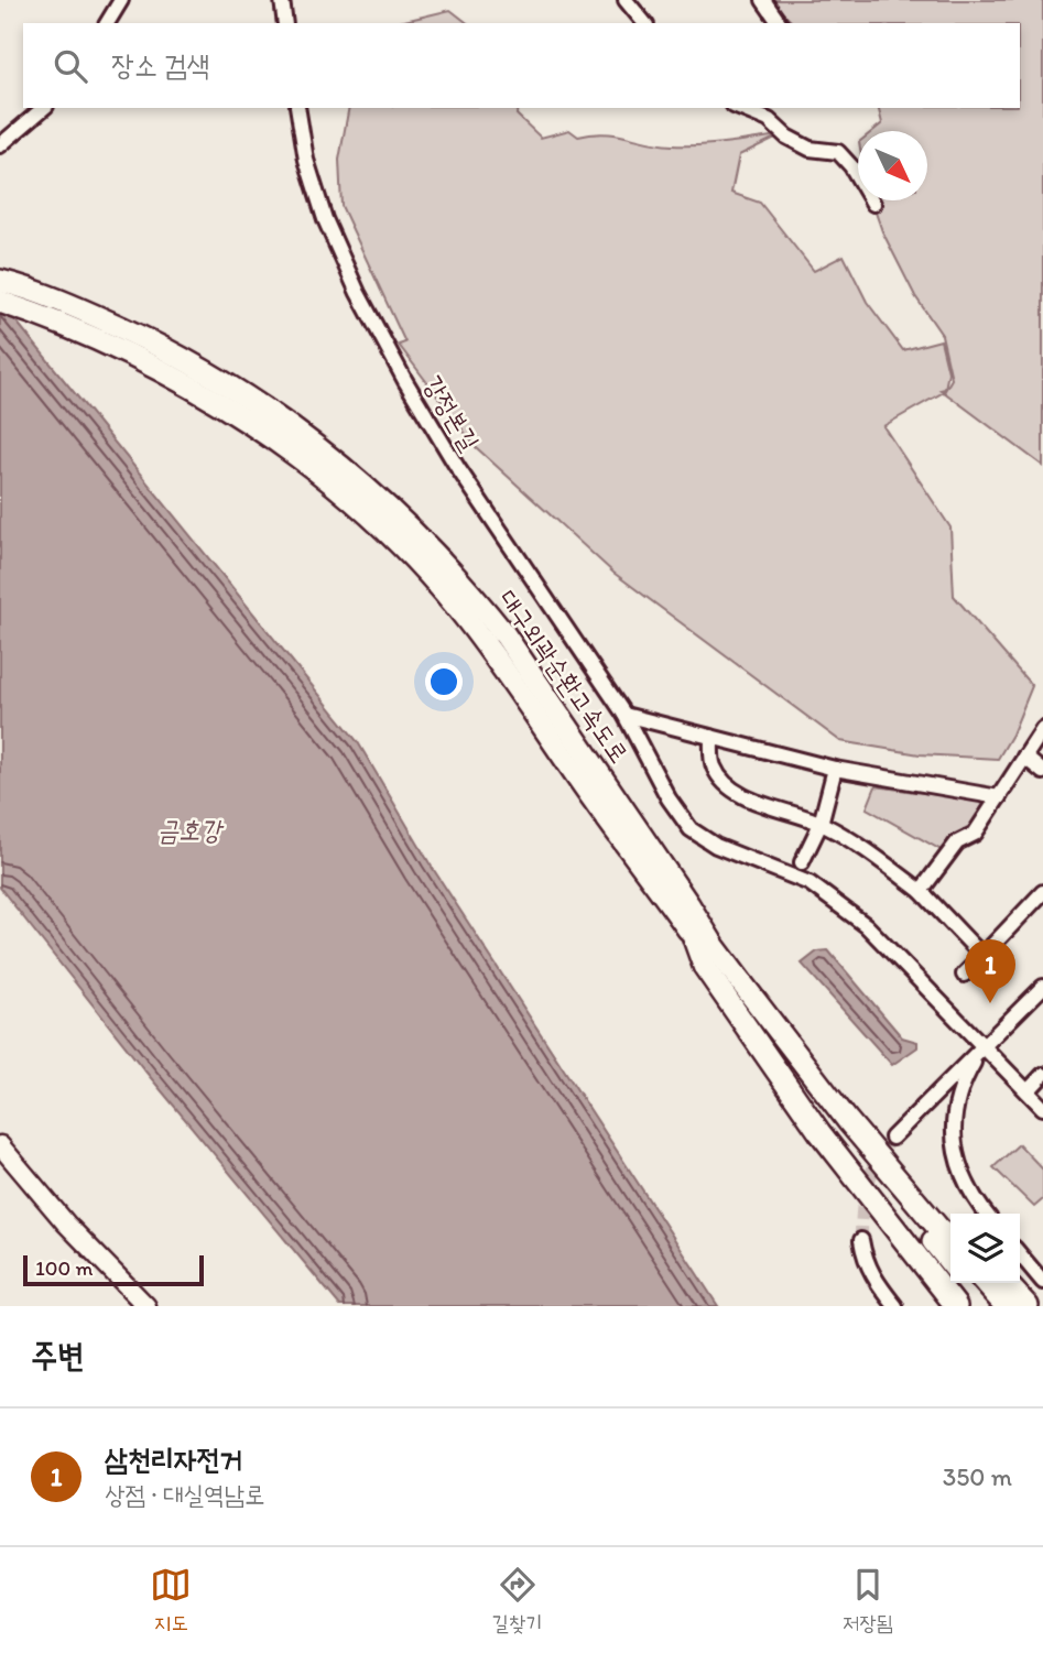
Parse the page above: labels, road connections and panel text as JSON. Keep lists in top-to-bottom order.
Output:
{
  "streets": {
    "highway": ["대구외곽순환고속도로"],
    "street": ["강정본길"]
  },
  "water": ["금호강"],
  "scale_bar": "100 m",
  "north": "bottom right",
  "page": {
    "search": "장소 검색",
    "pins": "1",
    "scale": "100 m",
    "heading": "주변",
    "list": [
      {
        "mark": "1",
        "name": "삼천리자전거",
        "note": "상점 · 대실역남로",
        "value": "350 m"
      }
    ],
    "nav": ["지도", "길찾기", "저장됨"]
  }
}
